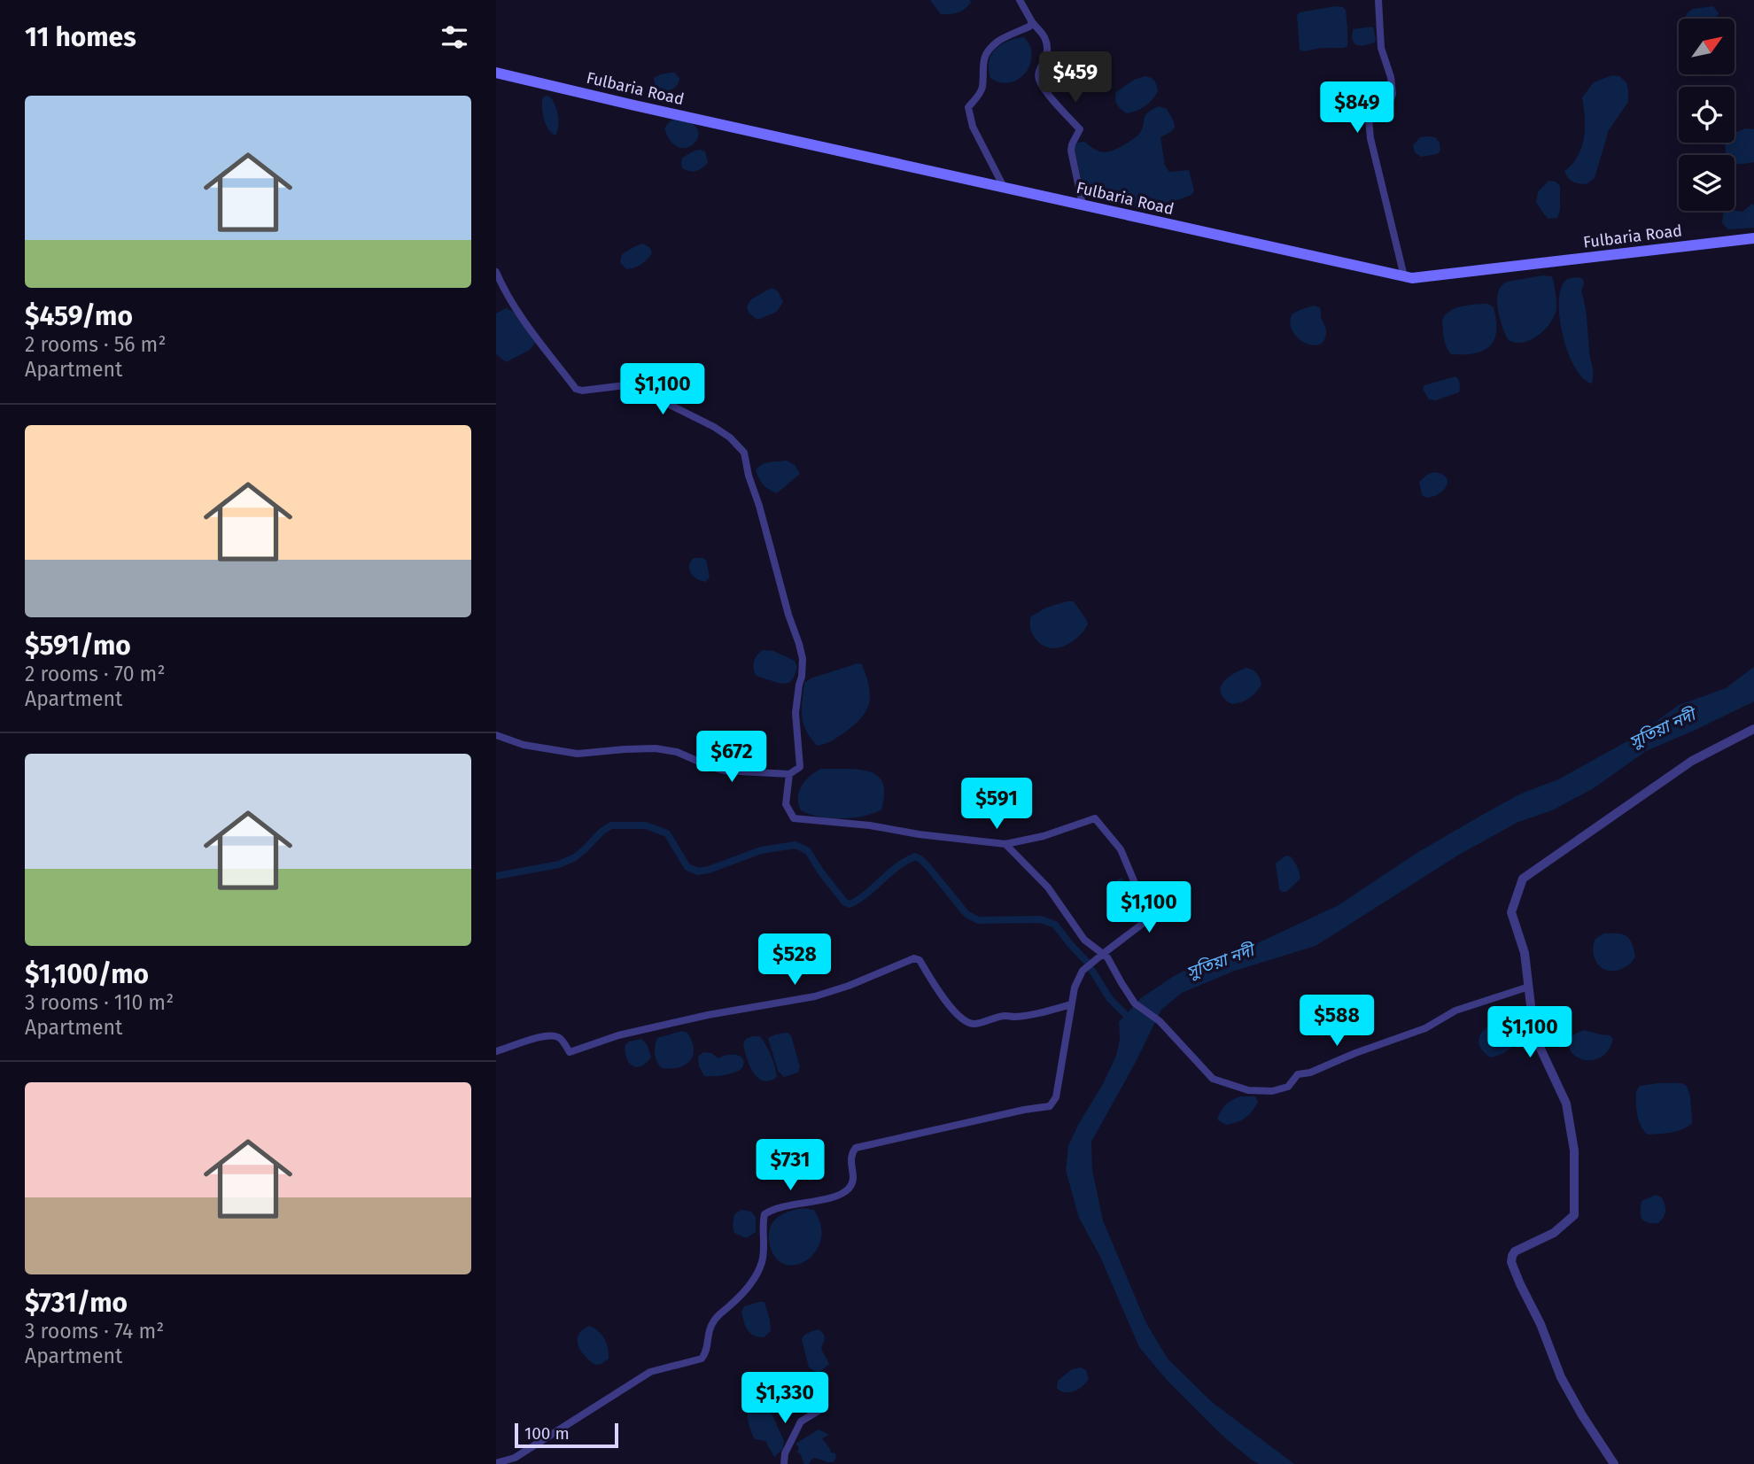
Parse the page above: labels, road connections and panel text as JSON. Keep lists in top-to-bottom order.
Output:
{
  "streets": {
    "main road": ["Fulbaria Road"]
  },
  "water": ["সুতিয়া নদী"],
  "scale_bar": "100 m",
  "north": "top right",
  "page": {
    "heading": "11 homes",
    "price": [
      "$459",
      "$849",
      "$1,100",
      "$672",
      "$591",
      "$1,100",
      "$528",
      "$588",
      "$1,100",
      "$731",
      "$1,330"
    ],
    "list": [
      {
        "name": "$459/mo",
        "note": "2 rooms · 56 m² · Apartment"
      },
      {
        "name": "$591/mo",
        "note": "2 rooms · 70 m² · Apartment"
      },
      {
        "name": "$1,100/mo",
        "note": "3 rooms · 110 m² · Apartment"
      },
      {
        "name": "$731/mo",
        "note": "3 rooms · 74 m² · Apartment"
      }
    ],
    "scale": "100 m"
  }
}
